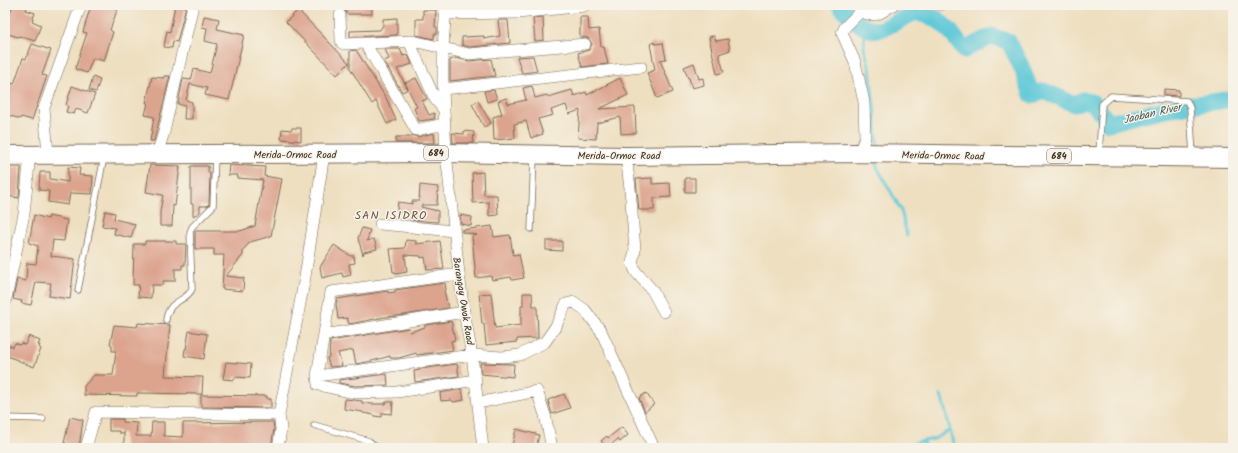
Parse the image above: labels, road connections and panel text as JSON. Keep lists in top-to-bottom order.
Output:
{
  "streets": {
    "highway": ["684", "Merida-Ormoc Road"],
    "street": ["Barangay Owak Road"]
  },
  "crossings": [
    ["Merida-Ormoc Road", "Barangay Owak Road"]
  ],
  "districts": ["SAN ISIDRO"],
  "water": ["Jaoban River"]
}
